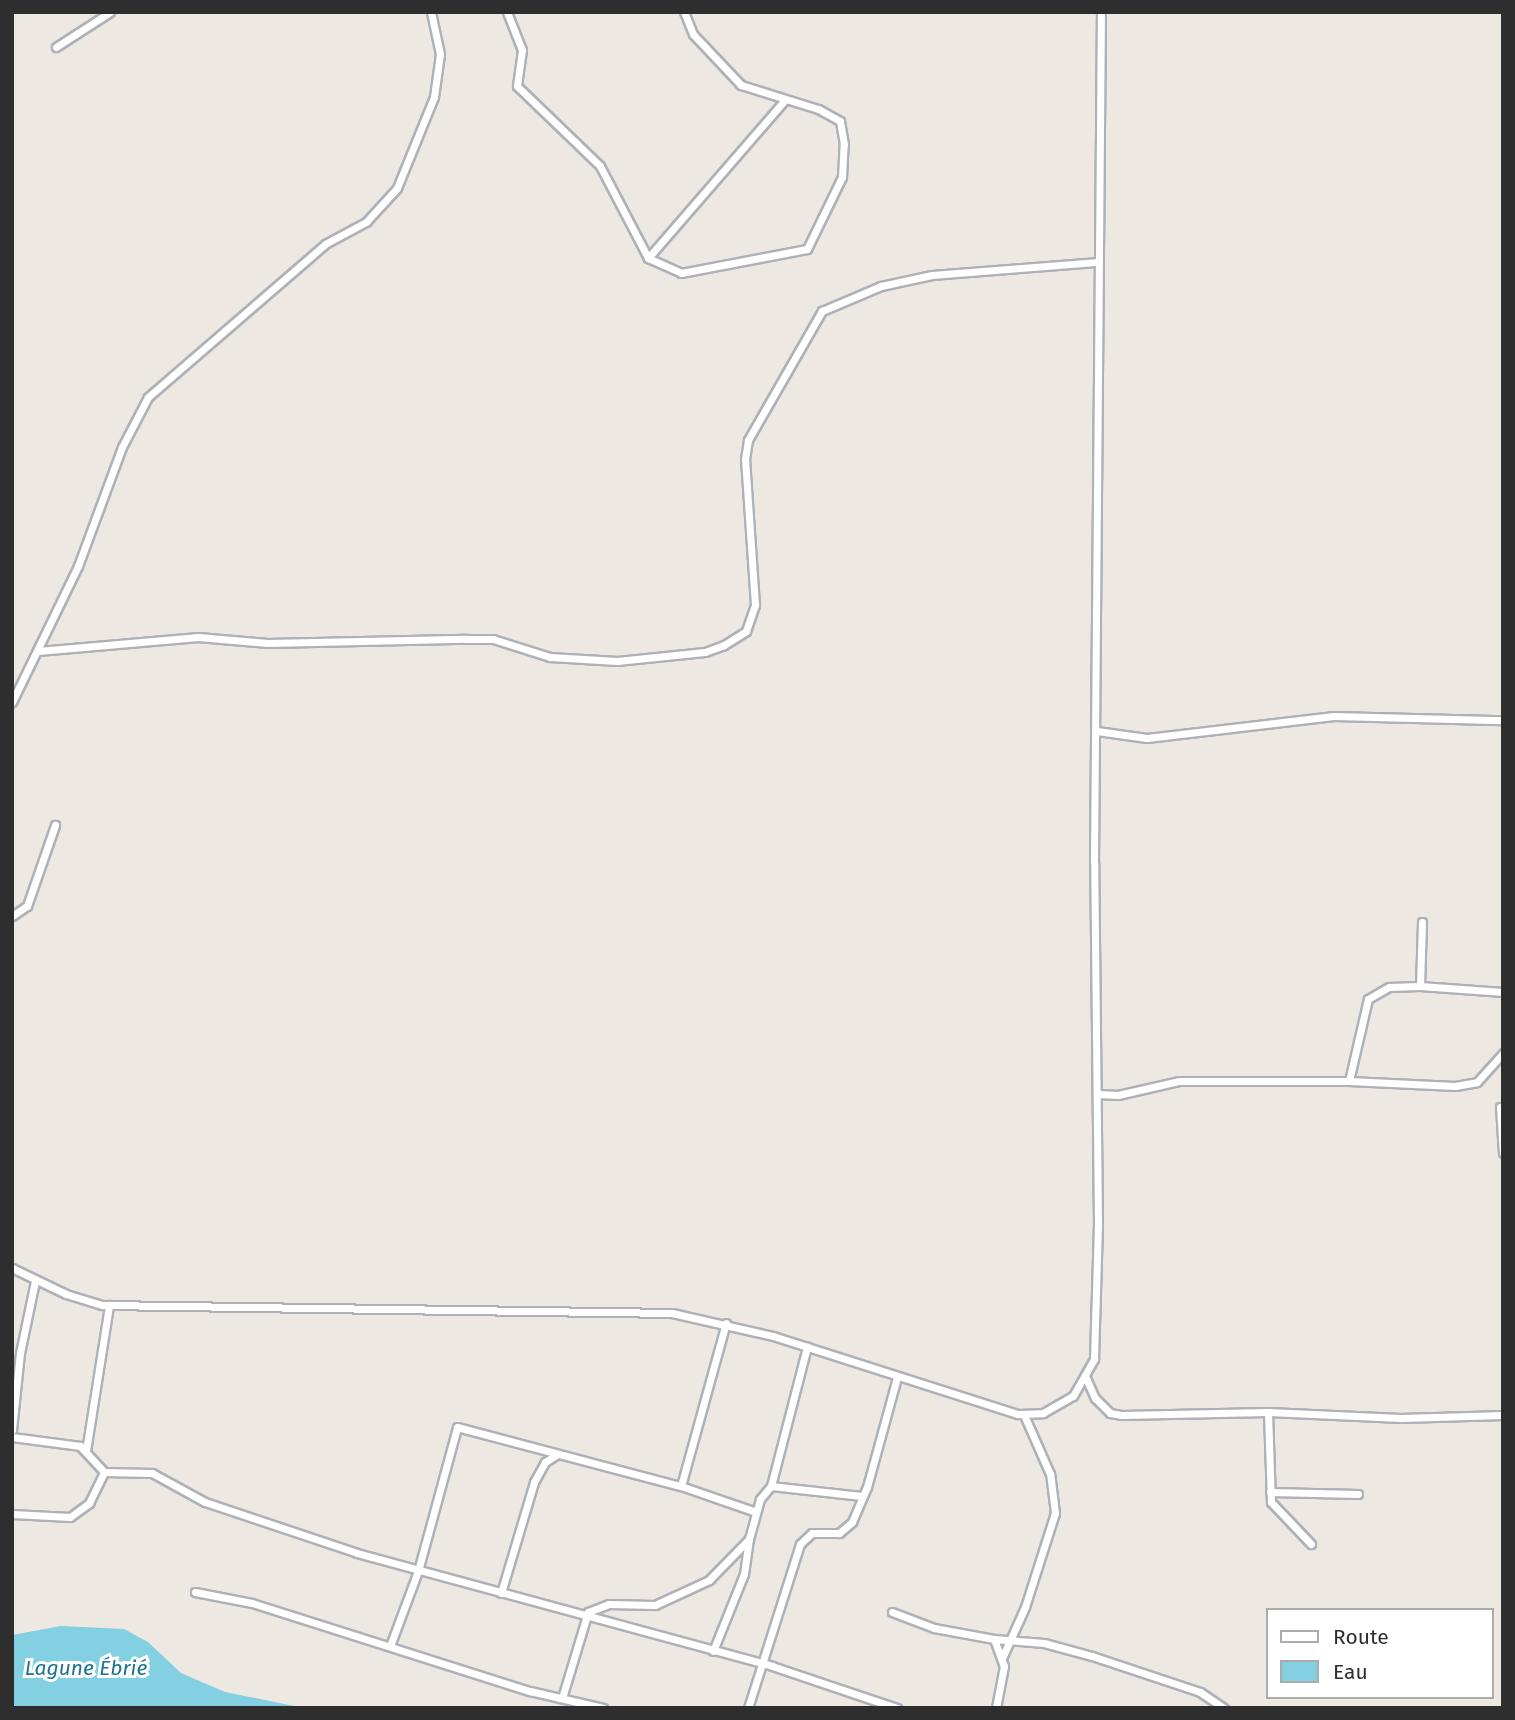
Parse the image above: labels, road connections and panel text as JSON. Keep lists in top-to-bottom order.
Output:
{
  "water": ["Lagune Ébrié"],
  "legend": ["Route", "Eau"]
}
